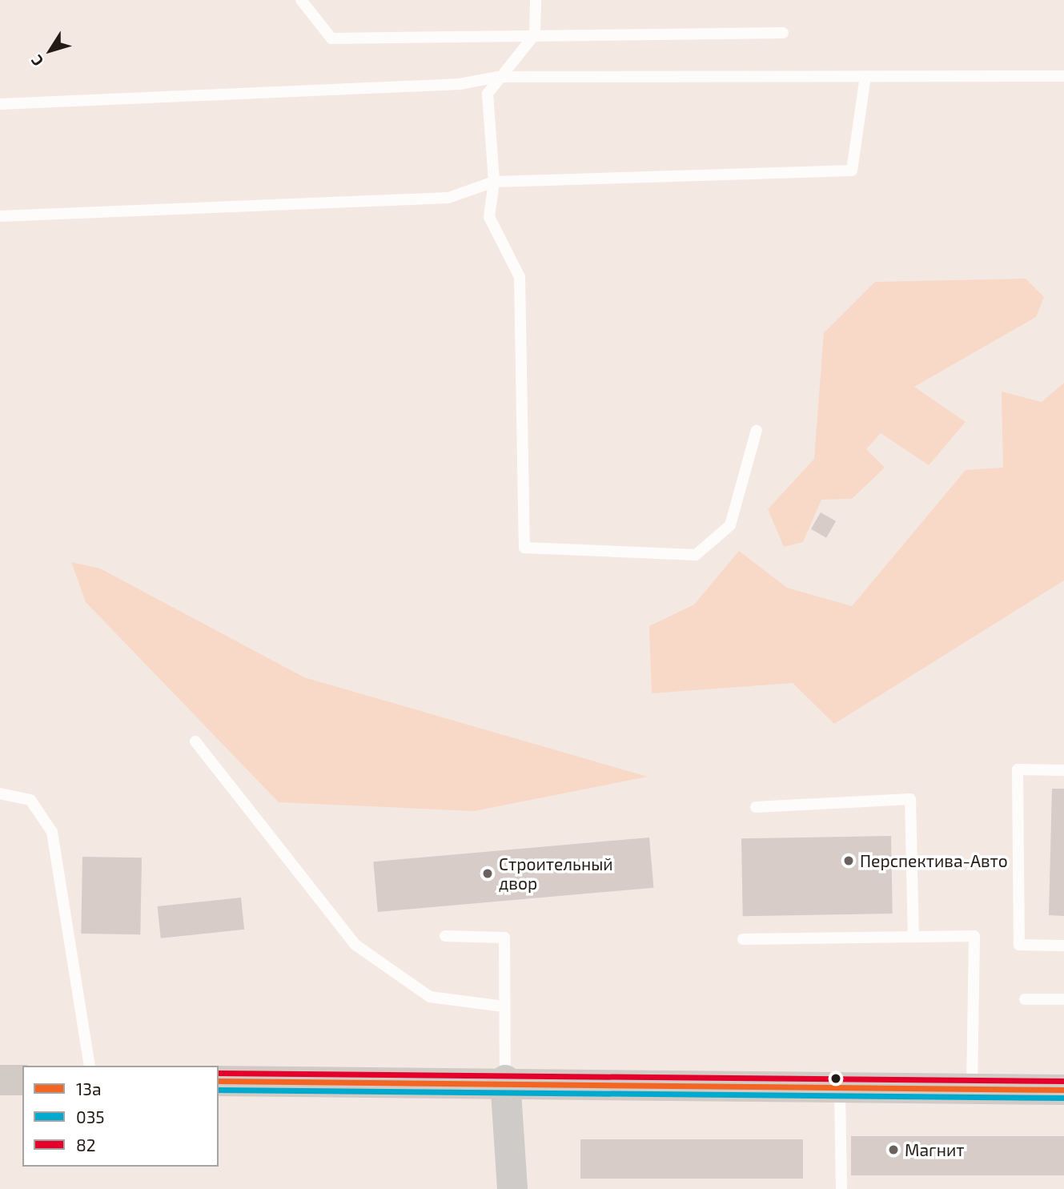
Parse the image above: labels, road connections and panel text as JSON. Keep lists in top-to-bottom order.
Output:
{
  "places": ["Перспектива-Авто", "Строительный двор", "Магнит"],
  "lines": ["transit line 82", "transit line 13а", "transit line 035"],
  "legend": ["13а", "035", "82"],
  "north": "bottom left"
}
